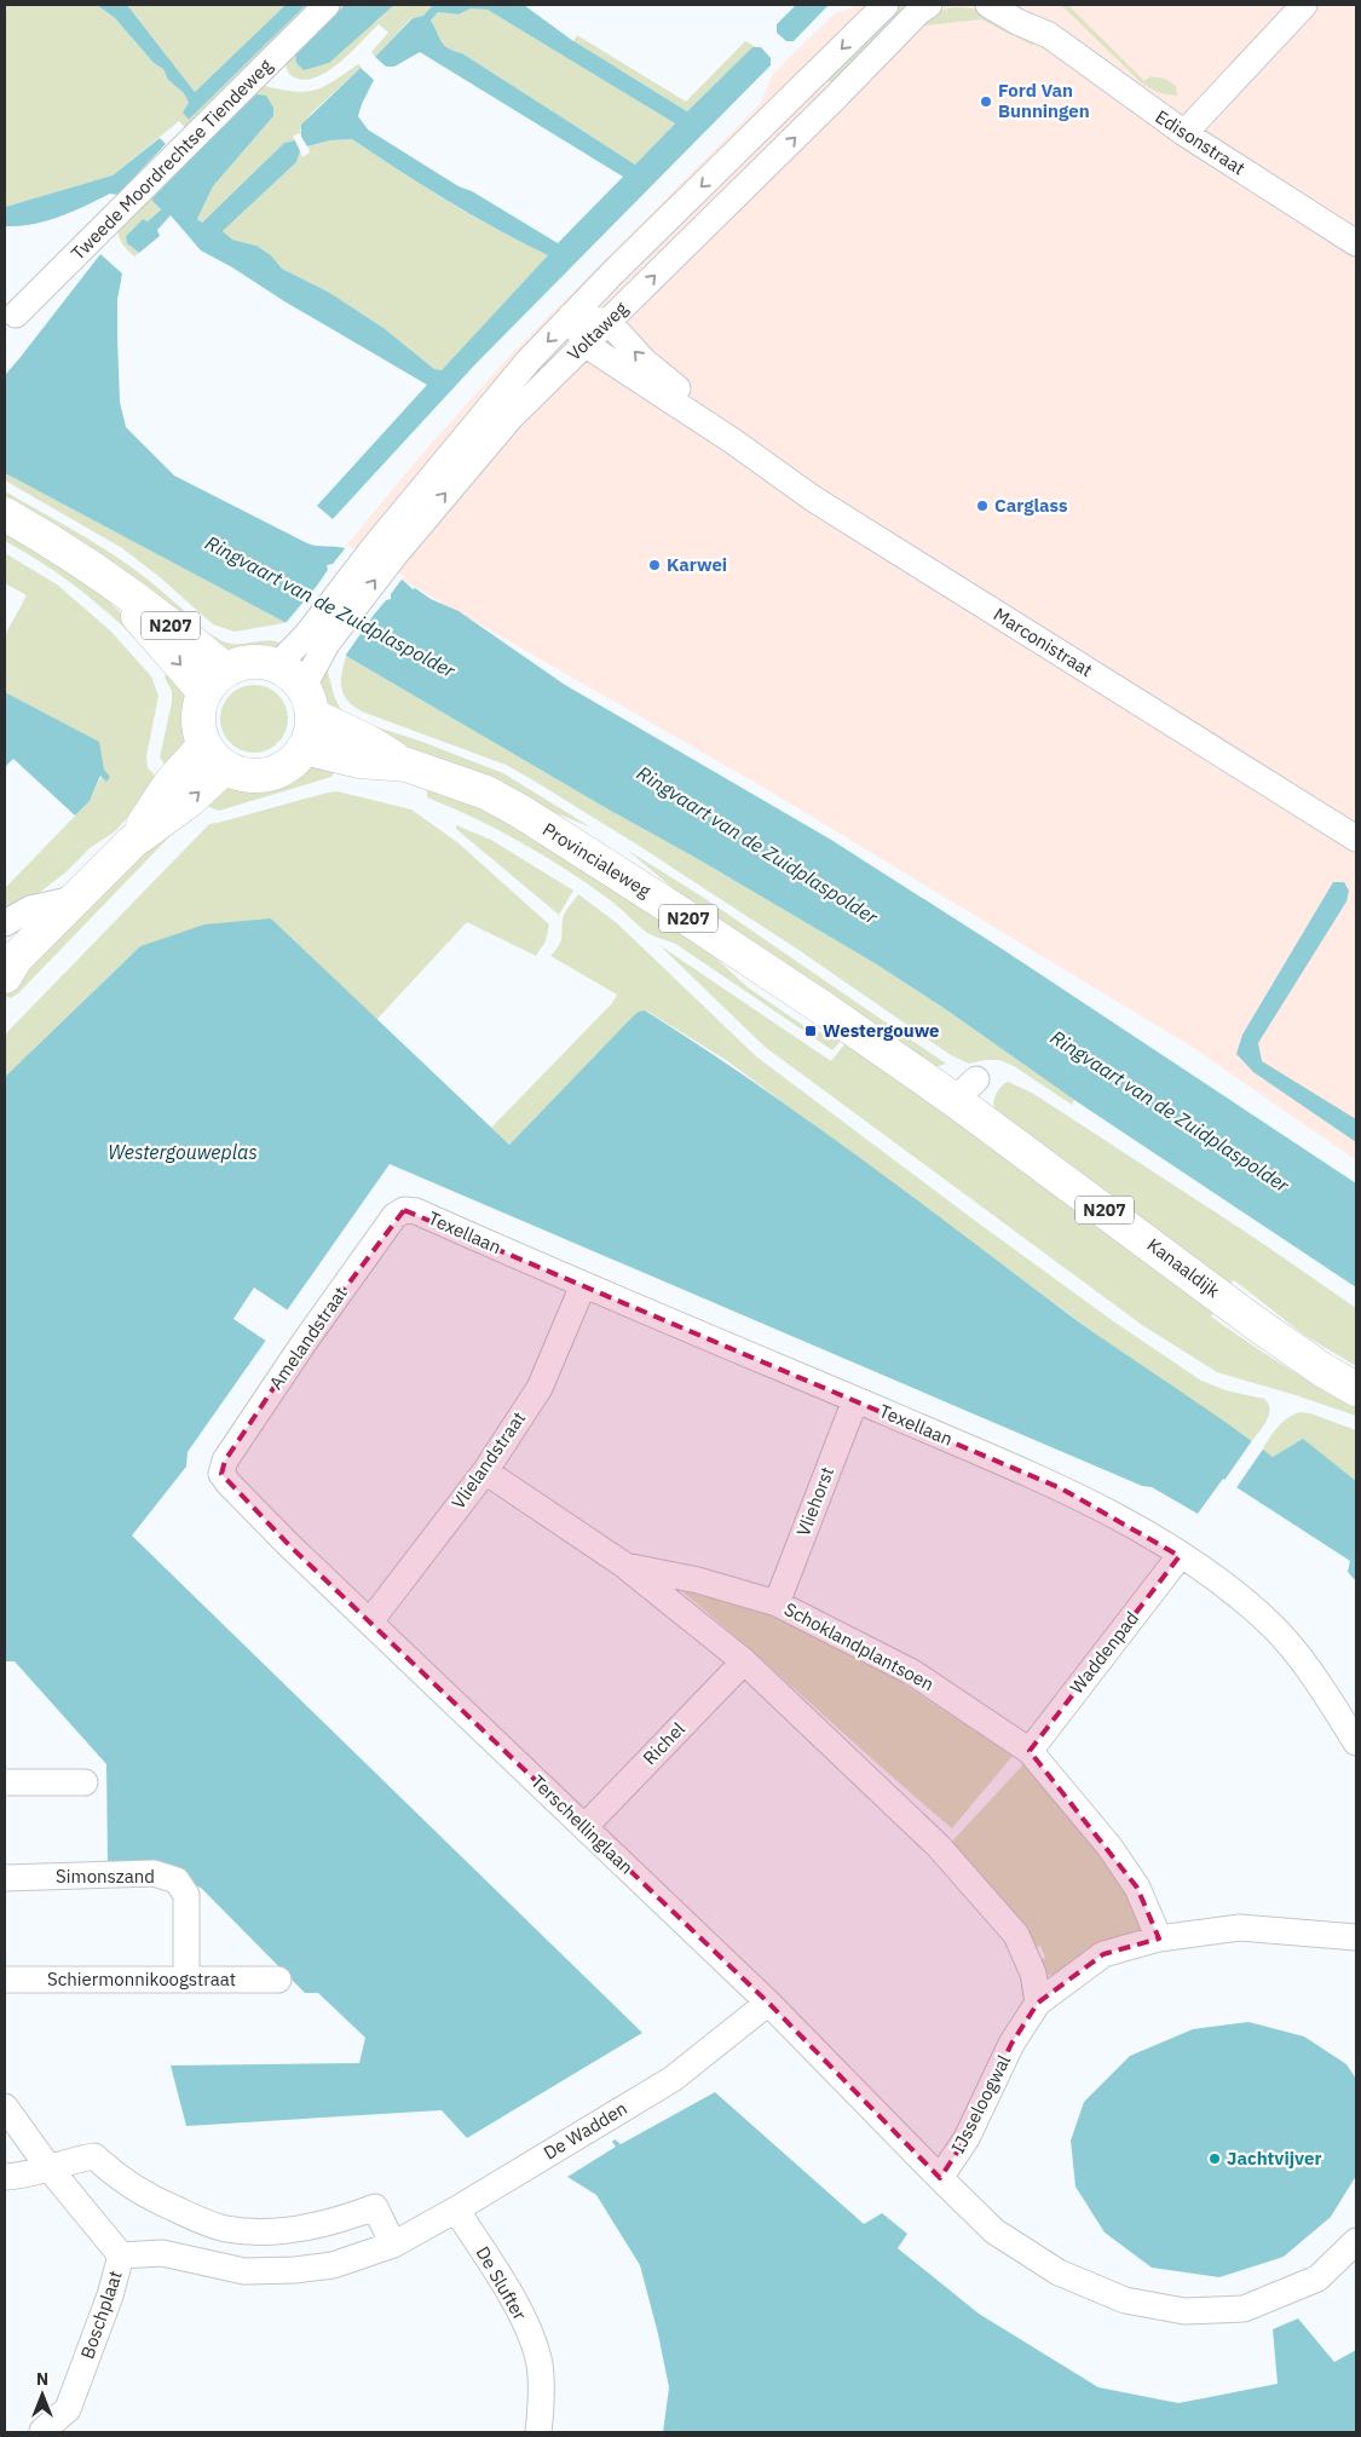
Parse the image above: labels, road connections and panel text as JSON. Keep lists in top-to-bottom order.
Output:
{
  "streets": {
    "main road": ["N207", "Provincialeweg", "Kanaaldijk"],
    "street": [
      "Edisonstraat",
      "Tweede Moordrechtse Tiendeweg",
      "Voltaweg",
      "Marconistraat",
      "Texellaan",
      "Amelandstraat",
      "Vlielandstraat",
      "Vliehorst",
      "Schoklandplantsoen",
      "Waddenpad",
      "Richel",
      "Terschellinglaan",
      "Simonszand",
      "Schiermonnikoogstraat",
      "IJsseloogwal",
      "De Wadden",
      "De Slufter",
      "Boschplaat"
    ]
  },
  "crossings": [
    ["Voltaweg", "N207"],
    ["Voltaweg", "Marconistraat"],
    ["Voltaweg", "Provincialeweg"],
    ["N207", "Provincialeweg"],
    ["Provincialeweg", "Kanaaldijk"],
    ["Texellaan", "Amelandstraat"],
    ["Texellaan", "Vlielandstraat"],
    ["Texellaan", "Vliehorst"],
    ["Texellaan", "Waddenpad"],
    ["Amelandstraat", "Terschellinglaan"],
    ["Vlielandstraat", "Schoklandplantsoen"],
    ["Vlielandstraat", "Terschellinglaan"],
    ["Vliehorst", "Schoklandplantsoen"],
    ["Schoklandplantsoen", "Waddenpad"],
    ["Schoklandplantsoen", "Richel"],
    ["Schoklandplantsoen", "IJsseloogwal"],
    ["Richel", "Terschellinglaan"],
    ["Terschellinglaan", "IJsseloogwal"],
    ["Terschellinglaan", "De Wadden"],
    ["Simonszand", "Schiermonnikoogstraat"],
    ["De Wadden", "De Slufter"],
    ["De Wadden", "Boschplaat"]
  ],
  "water": ["Ringvaart van de Zuidplaspolder", "Westergouweplas"],
  "places": {
    "other": [
      "Ford Van Bunningen",
      "Carglass",
      "Karwei",
      "Jachtvijver"
    ],
    "transit": ["Westergouwe"]
  },
  "north": "top"
}
